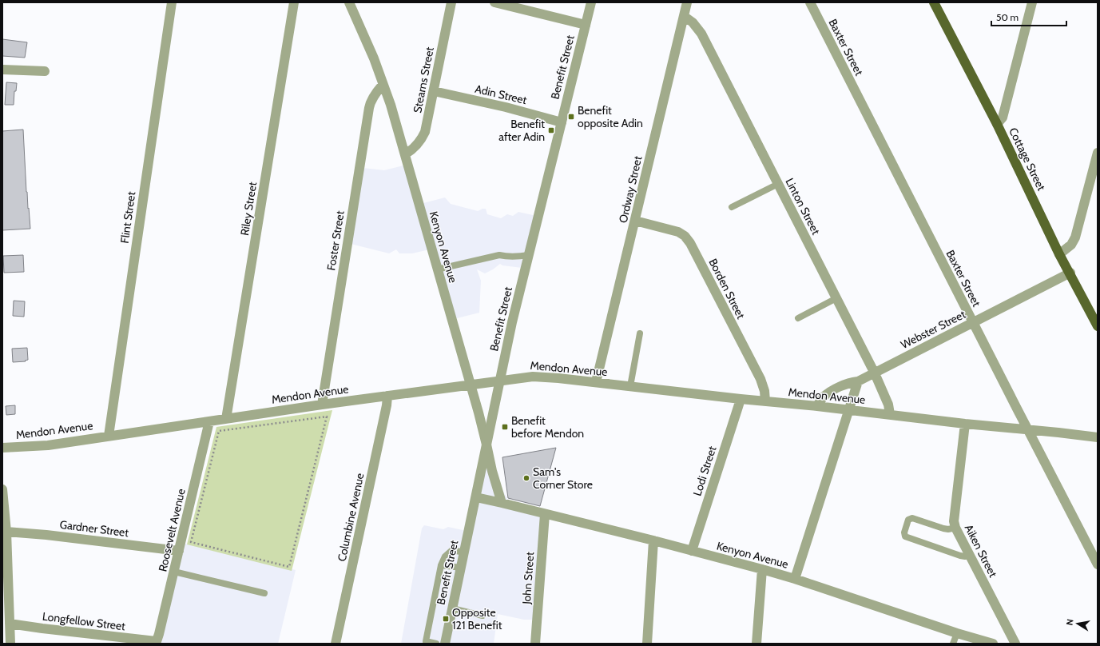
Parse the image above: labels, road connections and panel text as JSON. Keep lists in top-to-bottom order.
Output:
{
  "streets": {
    "main road": ["Cottage Street"],
    "street": [
      "Baxter Street",
      "Benefit Street",
      "Stearns Street",
      "Adin Street",
      "Ordway Street",
      "Linton Street",
      "Riley Street",
      "Flint Street",
      "Foster Street",
      "Kenyon Avenue",
      "Borden Street",
      "Webster Street",
      "Mendon Avenue",
      "Lodi Street",
      "Columbine Avenue",
      "Gardner Street",
      "Roosevelt Avenue",
      "Aiken Street",
      "John Street",
      "Longfellow Street"
    ]
  },
  "crossings": [
    ["Baxter Street", "Webster Street"],
    ["Baxter Street", "Mendon Avenue"],
    ["Benefit Street", "Adin Street"],
    ["Benefit Street", "Kenyon Avenue"],
    ["Benefit Street", "Mendon Avenue"],
    ["Stearns Street", "Adin Street"],
    ["Stearns Street", "Kenyon Avenue"],
    ["Cottage Street", "Webster Street"],
    ["Ordway Street", "Linton Street"],
    ["Ordway Street", "Borden Street"],
    ["Ordway Street", "Mendon Avenue"],
    ["Linton Street", "Webster Street"],
    ["Linton Street", "Mendon Avenue"],
    ["Riley Street", "Mendon Avenue"],
    ["Flint Street", "Mendon Avenue"],
    ["Foster Street", "Kenyon Avenue"],
    ["Foster Street", "Mendon Avenue"],
    ["Kenyon Avenue", "Mendon Avenue"],
    ["Kenyon Avenue", "Lodi Street"],
    ["Kenyon Avenue", "John Street"],
    ["Borden Street", "Mendon Avenue"],
    ["Webster Street", "Mendon Avenue"],
    ["Mendon Avenue", "Lodi Street"],
    ["Mendon Avenue", "Columbine Avenue"],
    ["Mendon Avenue", "Roosevelt Avenue"],
    ["Mendon Avenue", "Aiken Street"],
    ["Gardner Street", "Roosevelt Avenue"],
    ["Roosevelt Avenue", "Longfellow Street"]
  ],
  "places": {
    "transit": [
      "Benefit opposite Adin",
      "Benefit after Adin",
      "Benefit before Mendon",
      "Opposite 121 Benefit"
    ],
    "other": ["Sam's Corner Store"]
  },
  "scale_bar": "50 m",
  "north": "left"
}
